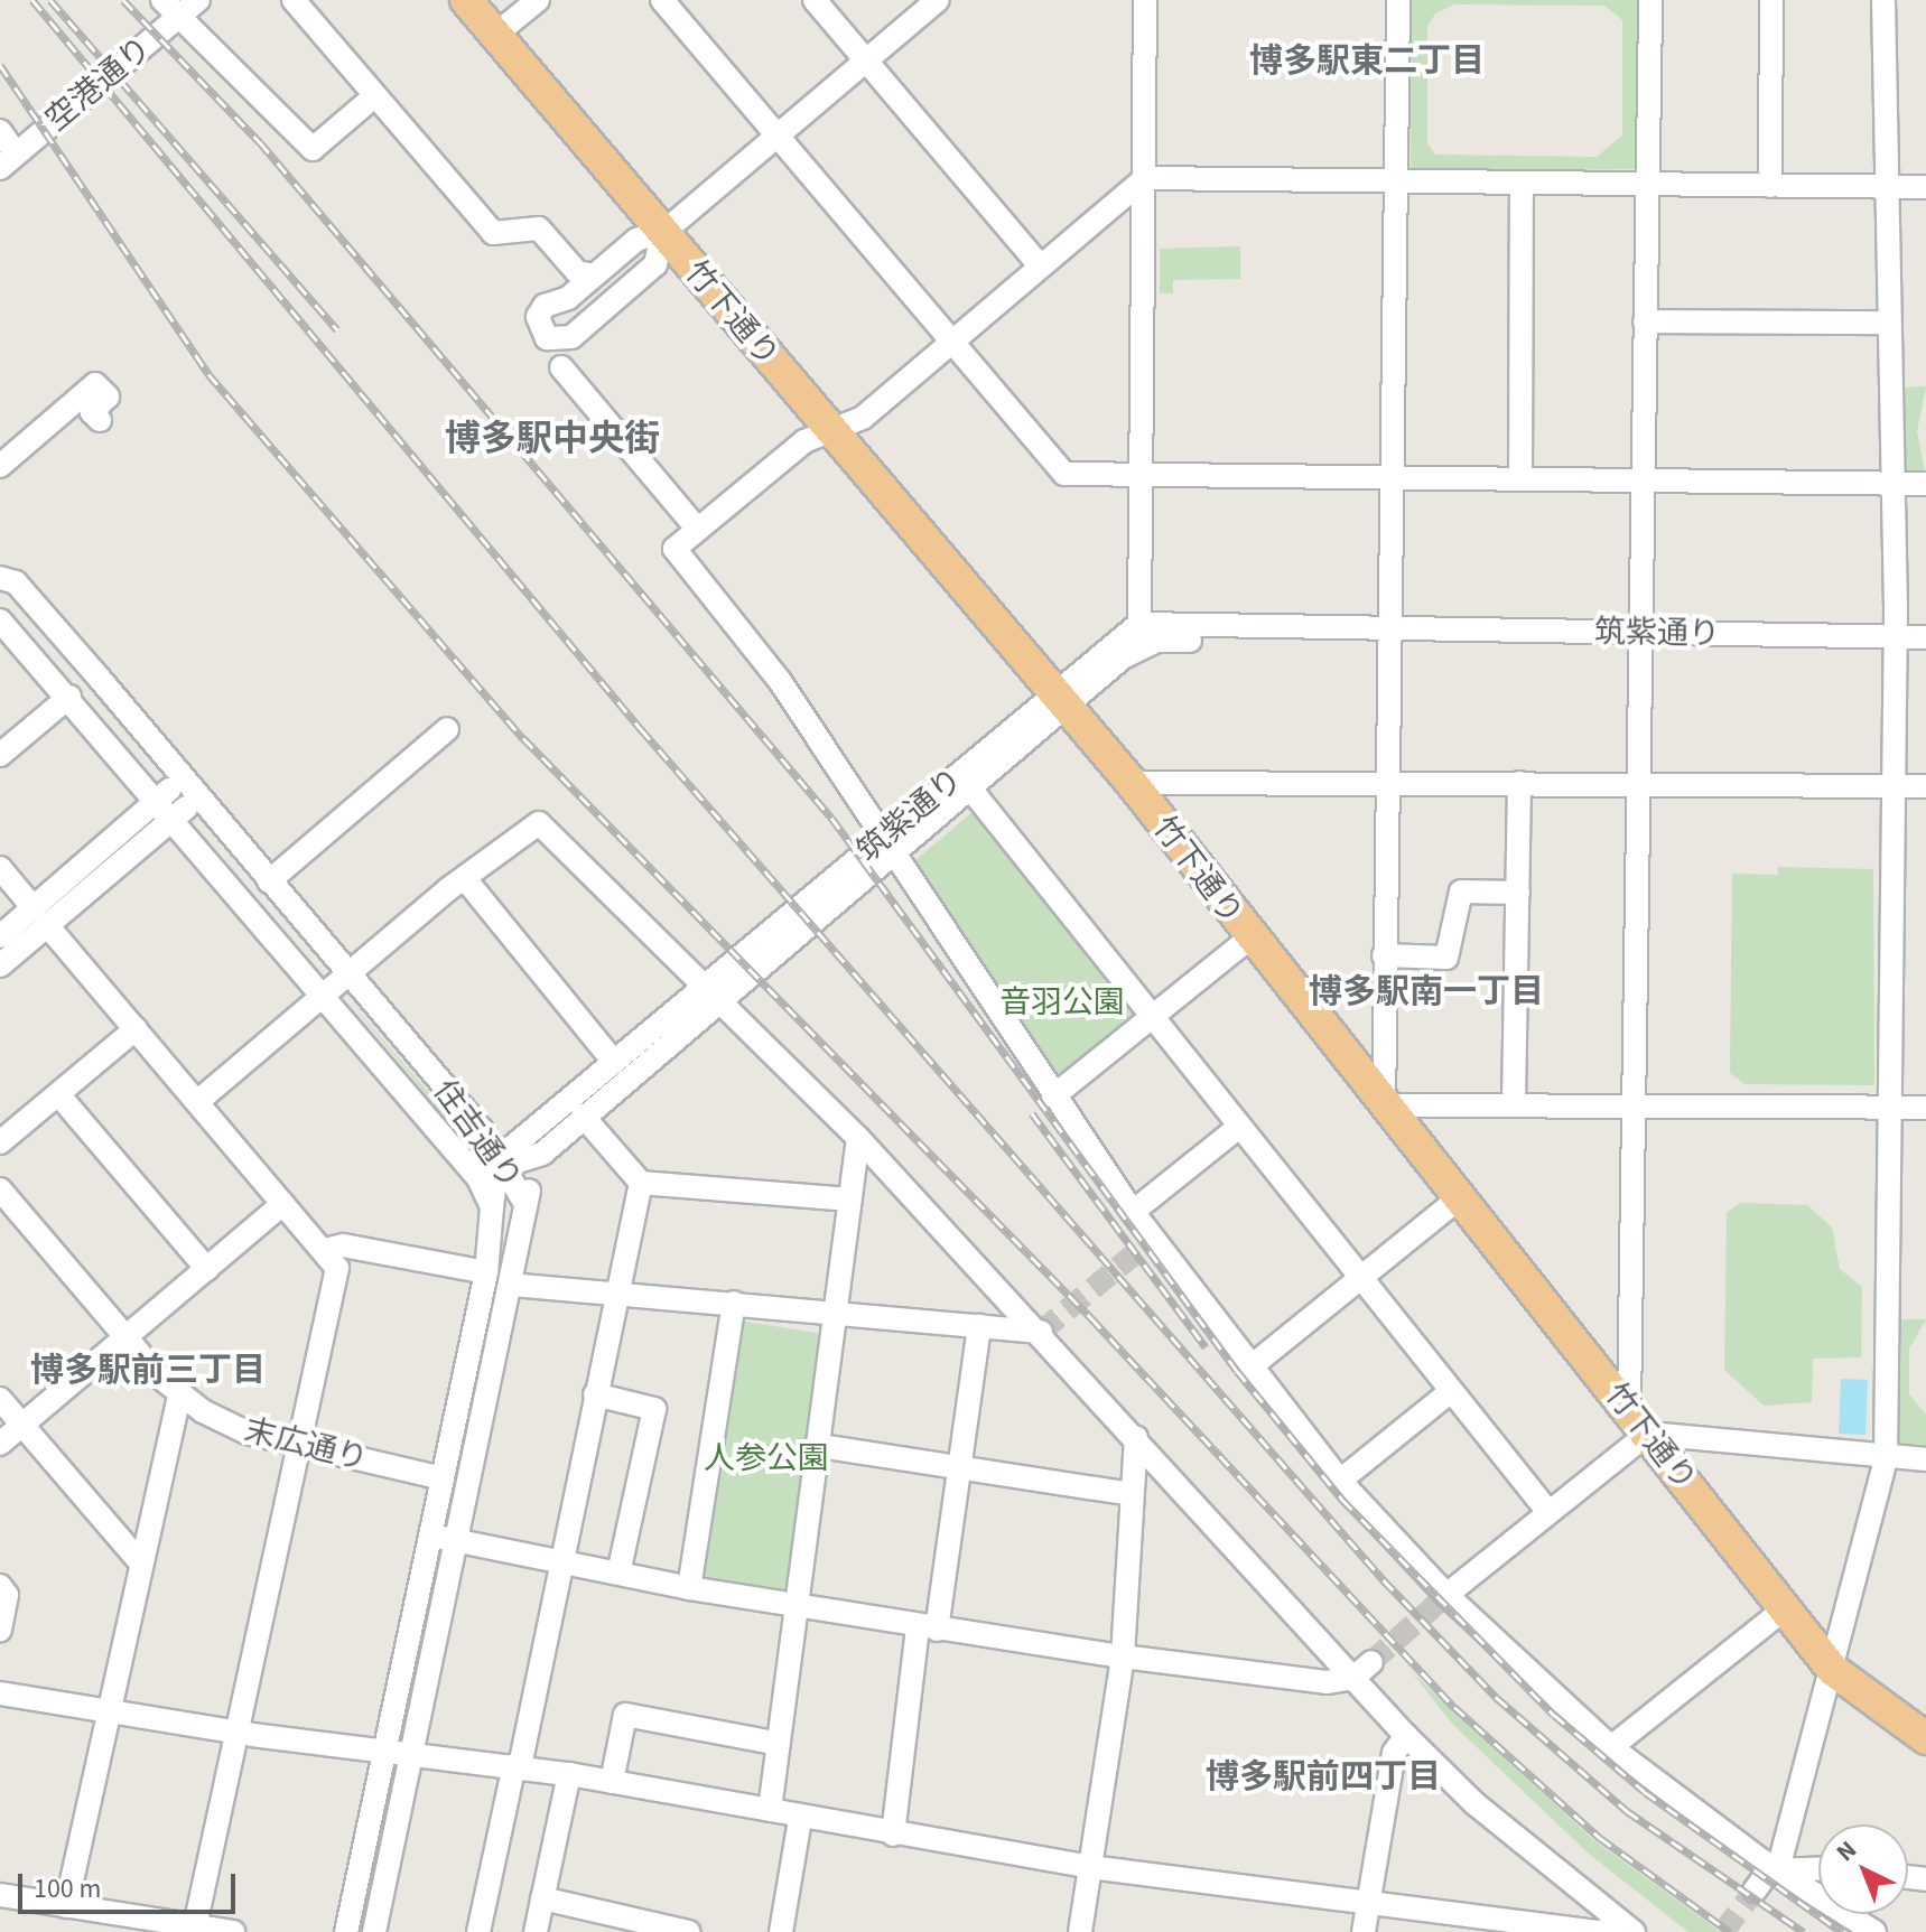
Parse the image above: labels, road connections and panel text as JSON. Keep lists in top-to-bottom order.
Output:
{
  "streets": {
    "highway": ["竹下通り"],
    "street": [
      "空港通り",
      "筑紫通り",
      "住吉通り",
      "末広通り"
    ]
  },
  "crossings": [
    ["竹下通り", "筑紫通り"],
    ["筑紫通り", "住吉通り"],
    ["住吉通り", "末広通り"]
  ],
  "districts": [
    "博多駅東二丁目",
    "博多駅中央街",
    "博多駅南一丁目",
    "博多駅前三丁目",
    "博多駅前四丁目"
  ],
  "parks": ["音羽公園", "人参公園"],
  "scale_bar": "100 m",
  "north": "top left"
}
